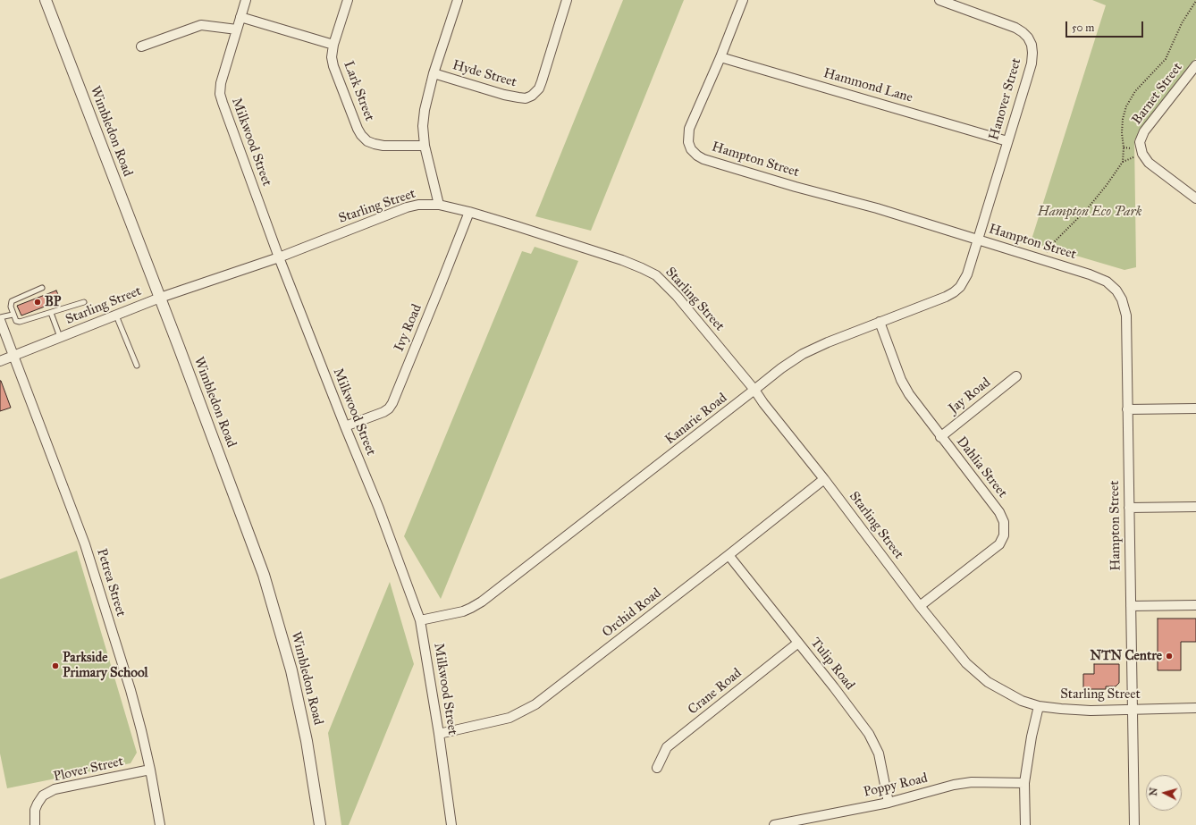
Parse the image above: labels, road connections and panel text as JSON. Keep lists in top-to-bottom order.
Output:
{
  "streets": {
    "street": [
      "Hyde Street",
      "Hammond Lane",
      "Lark Street",
      "Barnet Street",
      "Hanover Street",
      "Wimbledon Road",
      "Milkwood Street",
      "Hampton Street",
      "Starling Street",
      "Ivy Road",
      "Jay Road",
      "Kanarie Road",
      "Dahlia Street",
      "Petrea Street",
      "Orchid Road",
      "Tulip Road",
      "Crane Road",
      "Plover Street",
      "Poppy Road"
    ]
  },
  "crossings": [
    ["Hammond Lane", "Hanover Street"],
    ["Hammond Lane", "Hampton Street"],
    ["Hanover Street", "Hampton Street"],
    ["Hanover Street", "Kanarie Road"],
    ["Wimbledon Road", "Starling Street"],
    ["Milkwood Street", "Starling Street"],
    ["Milkwood Street", "Ivy Road"],
    ["Milkwood Street", "Kanarie Road"],
    ["Milkwood Street", "Orchid Road"],
    ["Hampton Street", "Starling Street"],
    ["Hampton Street", "Kanarie Road"],
    ["Starling Street", "Ivy Road"],
    ["Starling Street", "Kanarie Road"],
    ["Starling Street", "Dahlia Street"],
    ["Starling Street", "Petrea Street"],
    ["Starling Street", "Orchid Road"],
    ["Jay Road", "Dahlia Street"],
    ["Kanarie Road", "Dahlia Street"],
    ["Petrea Street", "Plover Street"],
    ["Orchid Road", "Tulip Road"],
    ["Tulip Road", "Crane Road"],
    ["Tulip Road", "Poppy Road"]
  ],
  "parks": ["Hampton Eco Park"],
  "places": ["BP", "NTN Centre", "Parkside Primary School"],
  "scale_bar": "50 m",
  "north": "left"
}
